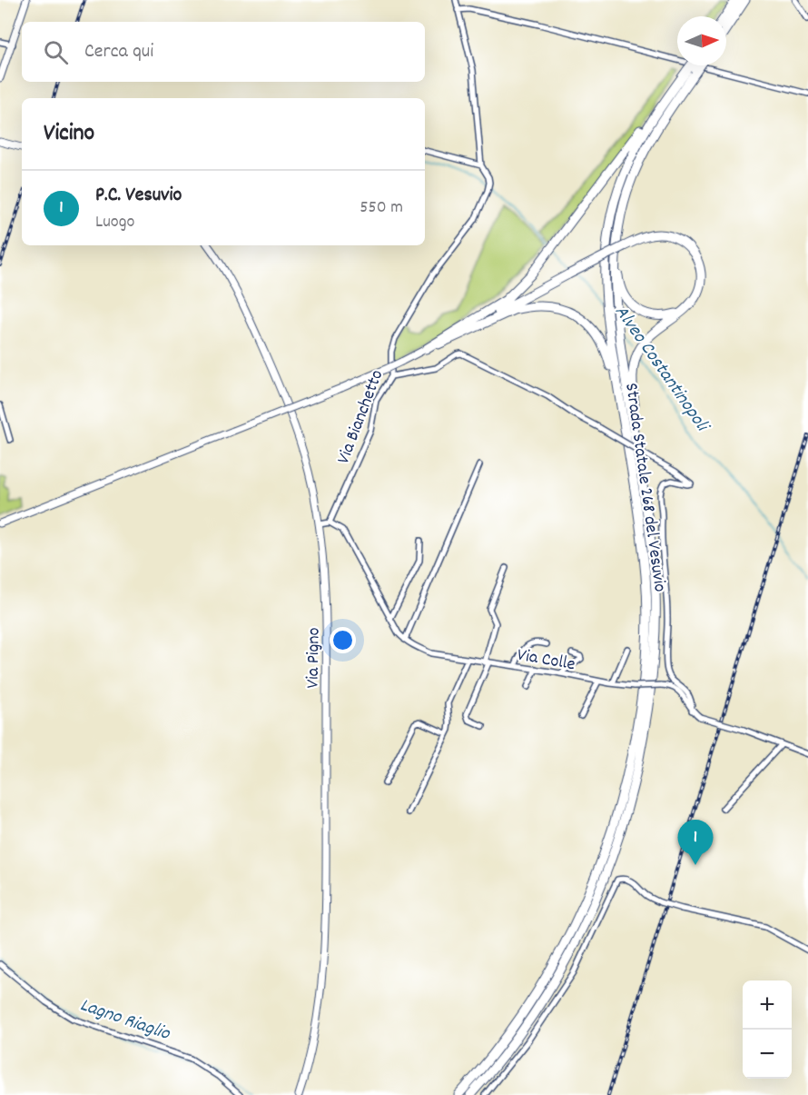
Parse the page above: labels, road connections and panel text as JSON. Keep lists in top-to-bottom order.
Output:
{
  "streets": {
    "highway": ["Strada Statale 268 del Vesuvio"],
    "street": ["Via Bianchetto", "Via Pigno", "Via Colle"]
  },
  "crossings": [
    ["Via Bianchetto", "Via Colle"]
  ],
  "water": ["Alveo Costantinopoli", "Lagno Riaglio"],
  "north": "right",
  "page": {
    "search": "Cerca qui",
    "heading": "Vicino",
    "list": [
      {
        "mark": "1",
        "name": "P.C. Vesuvio",
        "note": "Luogo",
        "value": "550 m"
      }
    ],
    "pins": "1",
    "map_buttons": ["+", "−"]
  }
}
